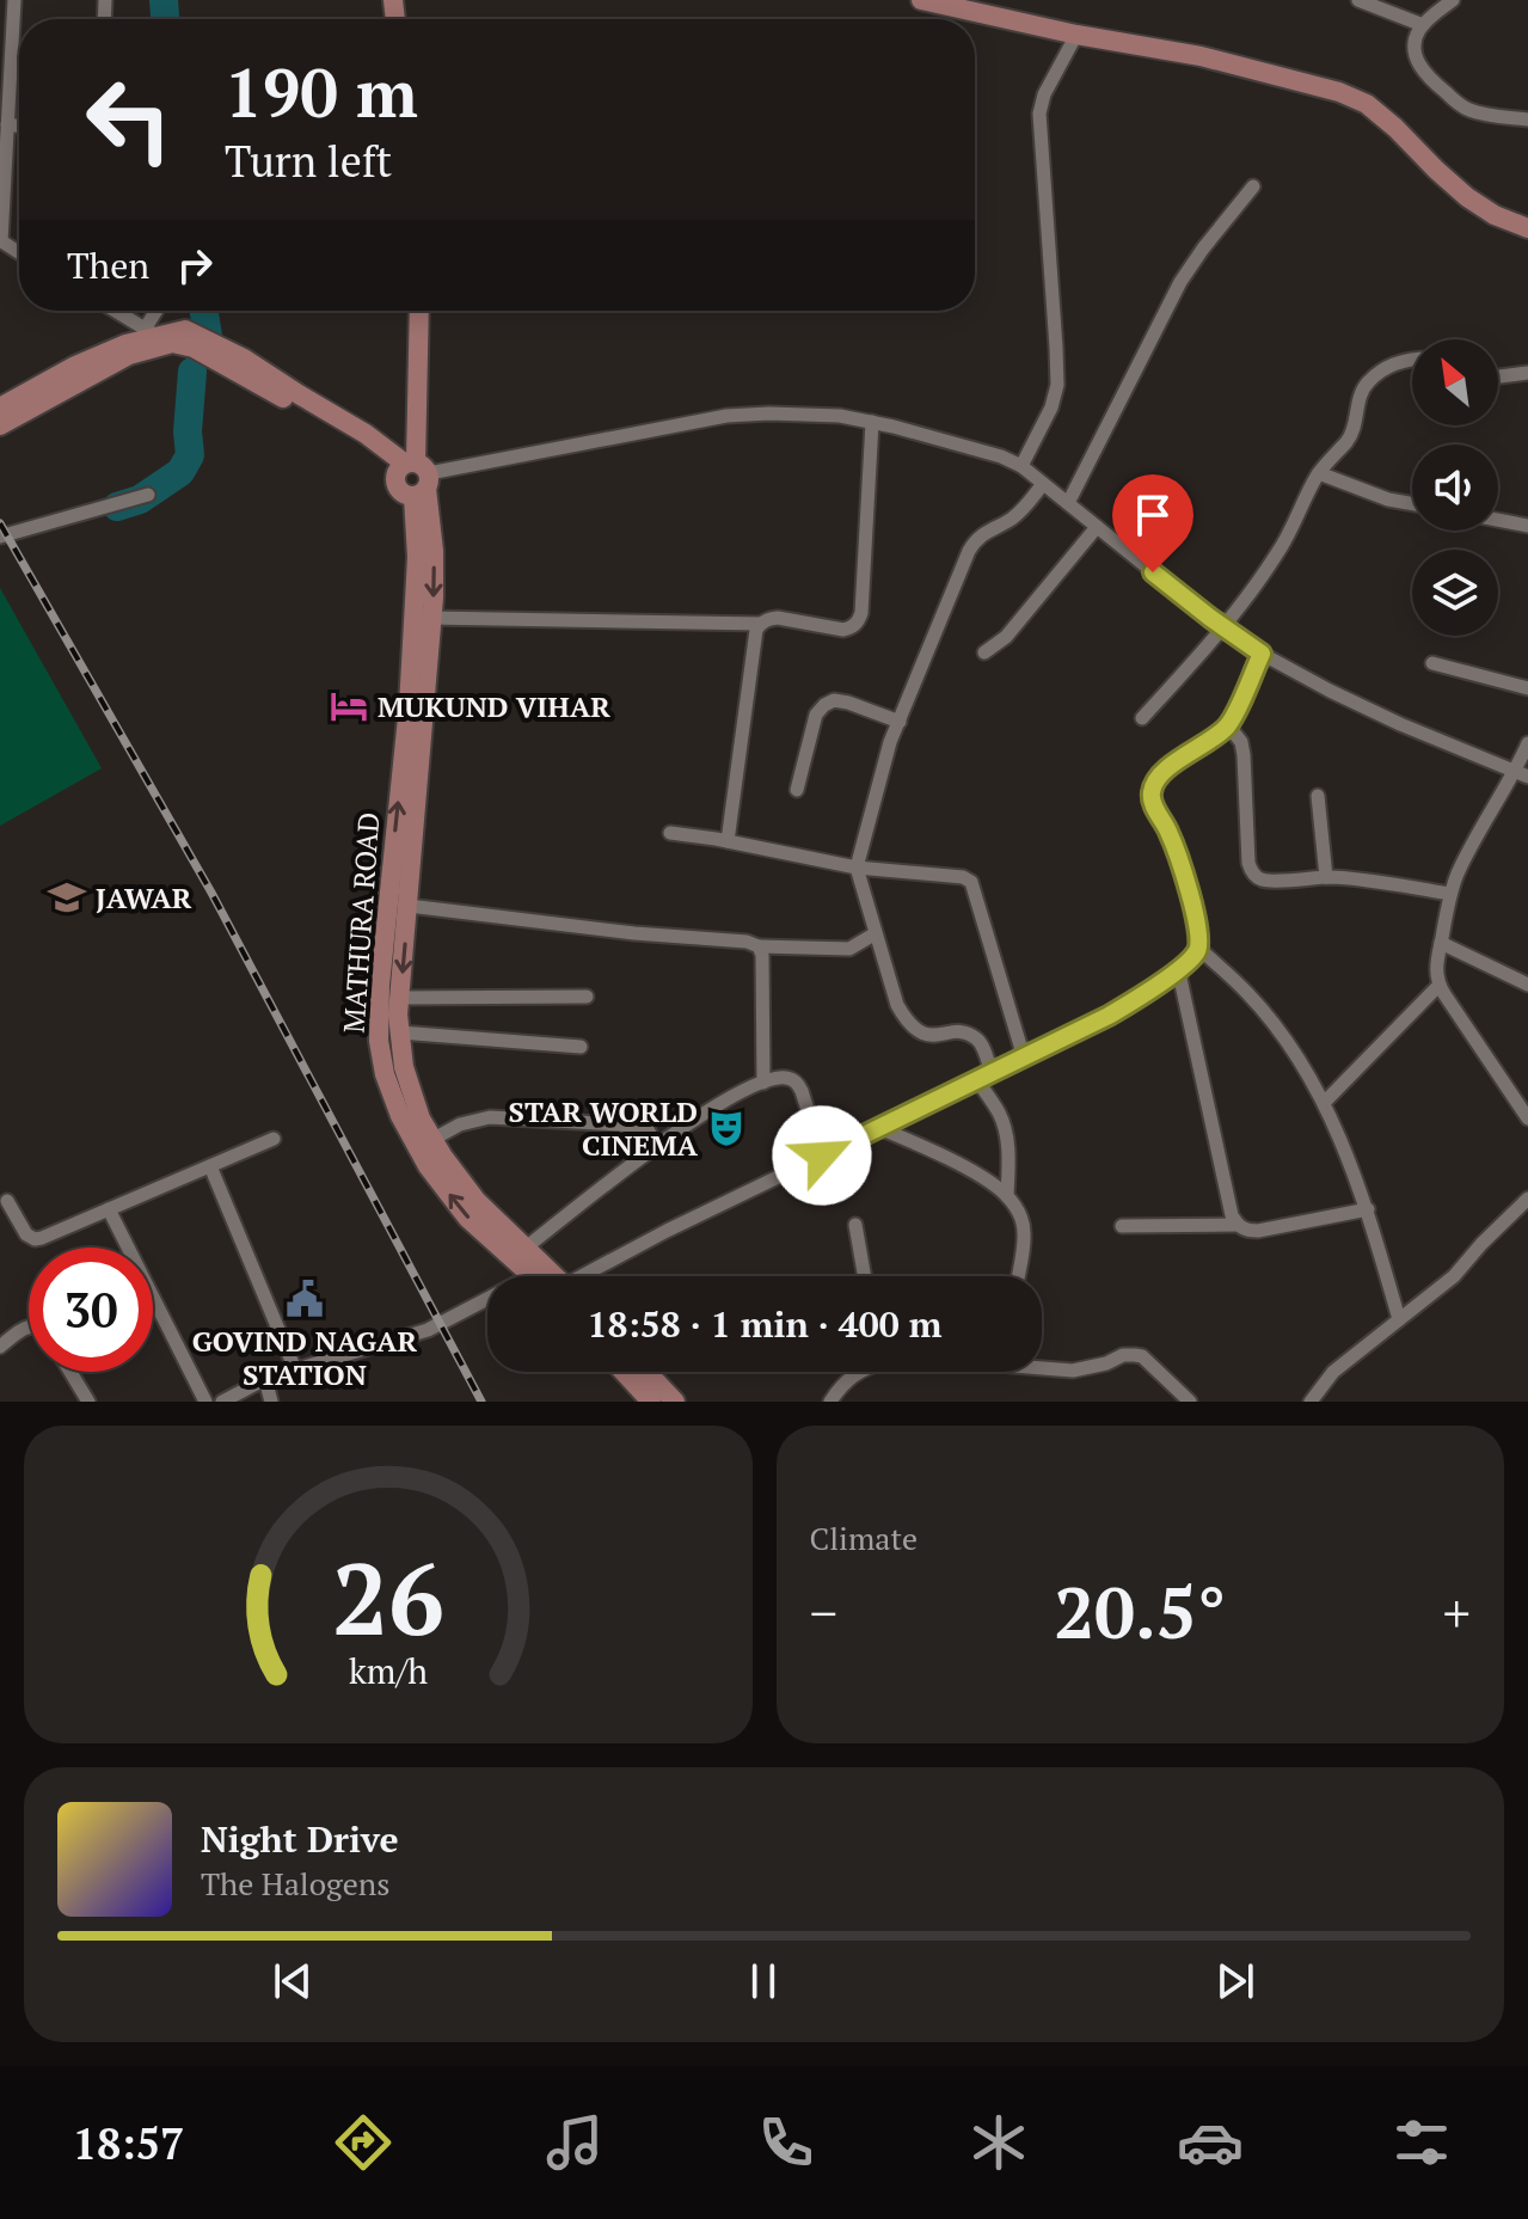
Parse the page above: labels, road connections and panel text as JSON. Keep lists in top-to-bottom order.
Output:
{
  "streets": {
    "main road": ["MATHURA ROAD"]
  },
  "places": {
    "hotel": ["MUKUND VIHAR"],
    "school or university": ["JAWAR"],
    "theatre": ["STAR WORLD CINEMA"],
    "public building": ["GOVIND NAGAR STATION"]
  },
  "north": "top left",
  "page": {
    "turn": ["190 m", "Turn left"],
    "then": "Then",
    "limit": "30",
    "trip": "18:58 · 1 min · 400 m",
    "tile": "Climate",
    "heat": ["−", "20.5°", "+"],
    "song": ["Night Drive", "The Halogens"],
    "tabs": "18:57",
    "gauge": ["26", "km/h"]
  }
}
